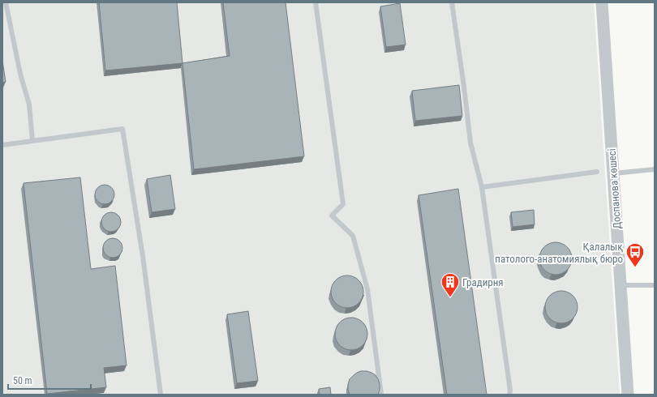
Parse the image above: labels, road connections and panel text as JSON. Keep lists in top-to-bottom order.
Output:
{
  "streets": {
    "street": ["Доспанова көшесі"]
  },
  "places": {
    "bus stop": ["Қалалық патолого-анатомиялық бюро"],
    "building": ["Градирня"]
  },
  "scale_bar": "50 m"
}
